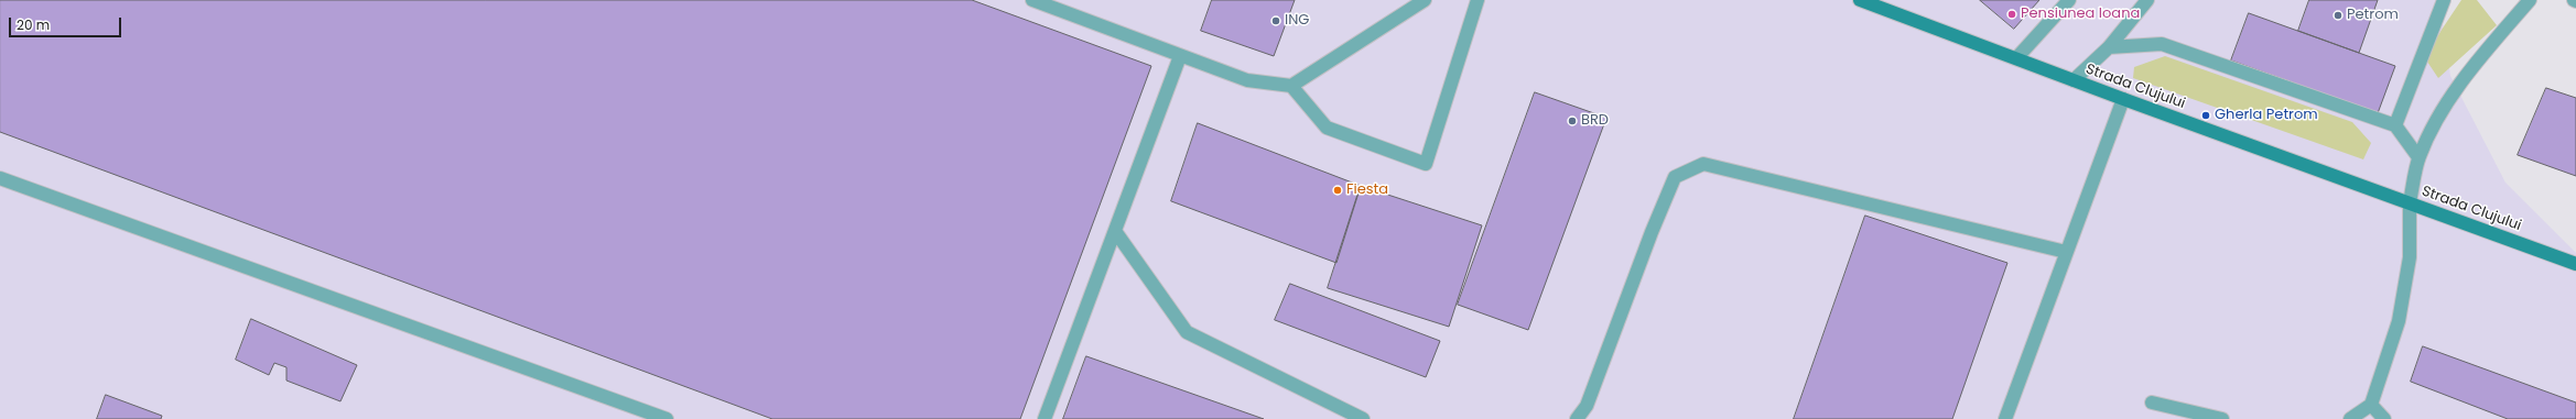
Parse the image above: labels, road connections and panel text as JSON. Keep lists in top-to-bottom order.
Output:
{
  "streets": {
    "main road": ["Strada Clujului"]
  },
  "places": [
    "Pensiunea Ioana",
    "Petrom",
    "ING",
    "Gherla Petrom",
    "BRD",
    "Fiesta"
  ],
  "scale_bar": "20 m"
}
